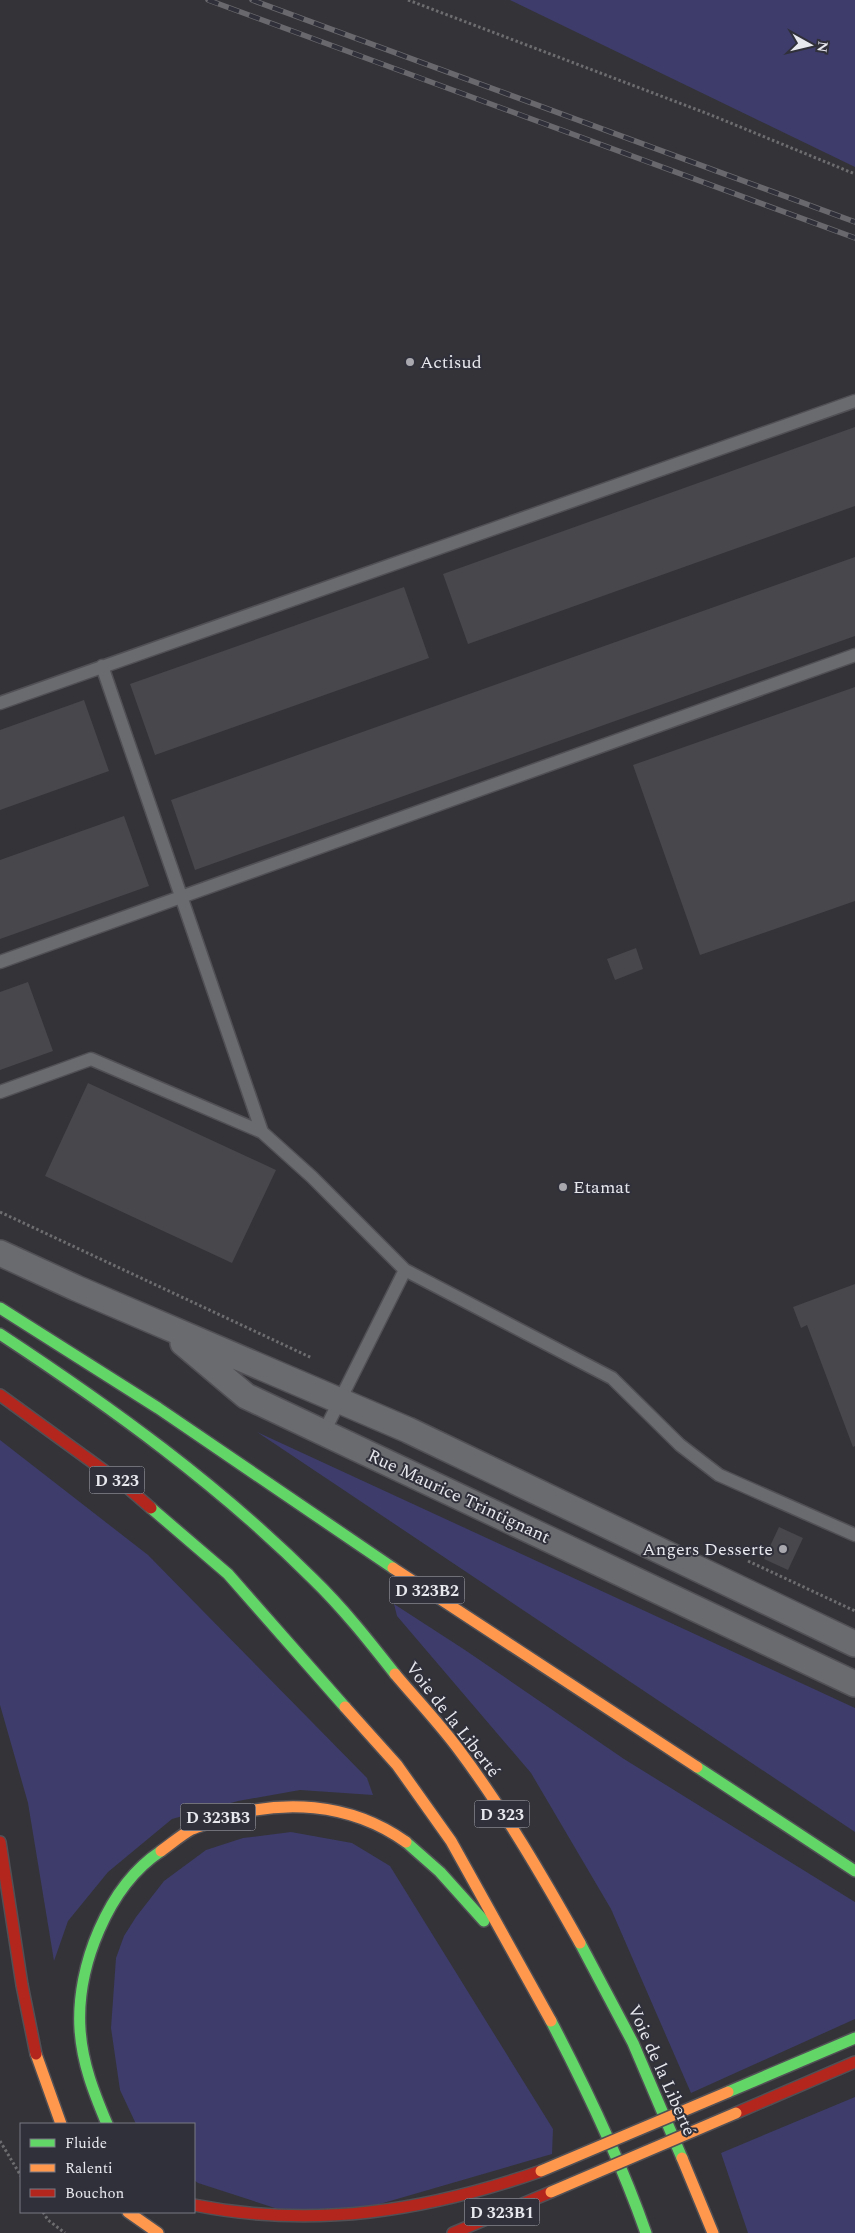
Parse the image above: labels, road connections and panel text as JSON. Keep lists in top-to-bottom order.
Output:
{
  "streets": {
    "highway": [
      "D 323",
      "D 323B2",
      "Voie de la Liberté",
      "D 323B3",
      "D 323B1"
    ],
    "street": ["Rue Maurice Trintignant"]
  },
  "crossings": [
    ["D 323", "D 323B3"]
  ],
  "places": ["Actisud", "Etamat", "Angers Desserte"],
  "legend": ["Fluide", "Ralenti", "Bouchon"],
  "north": "right"
}
